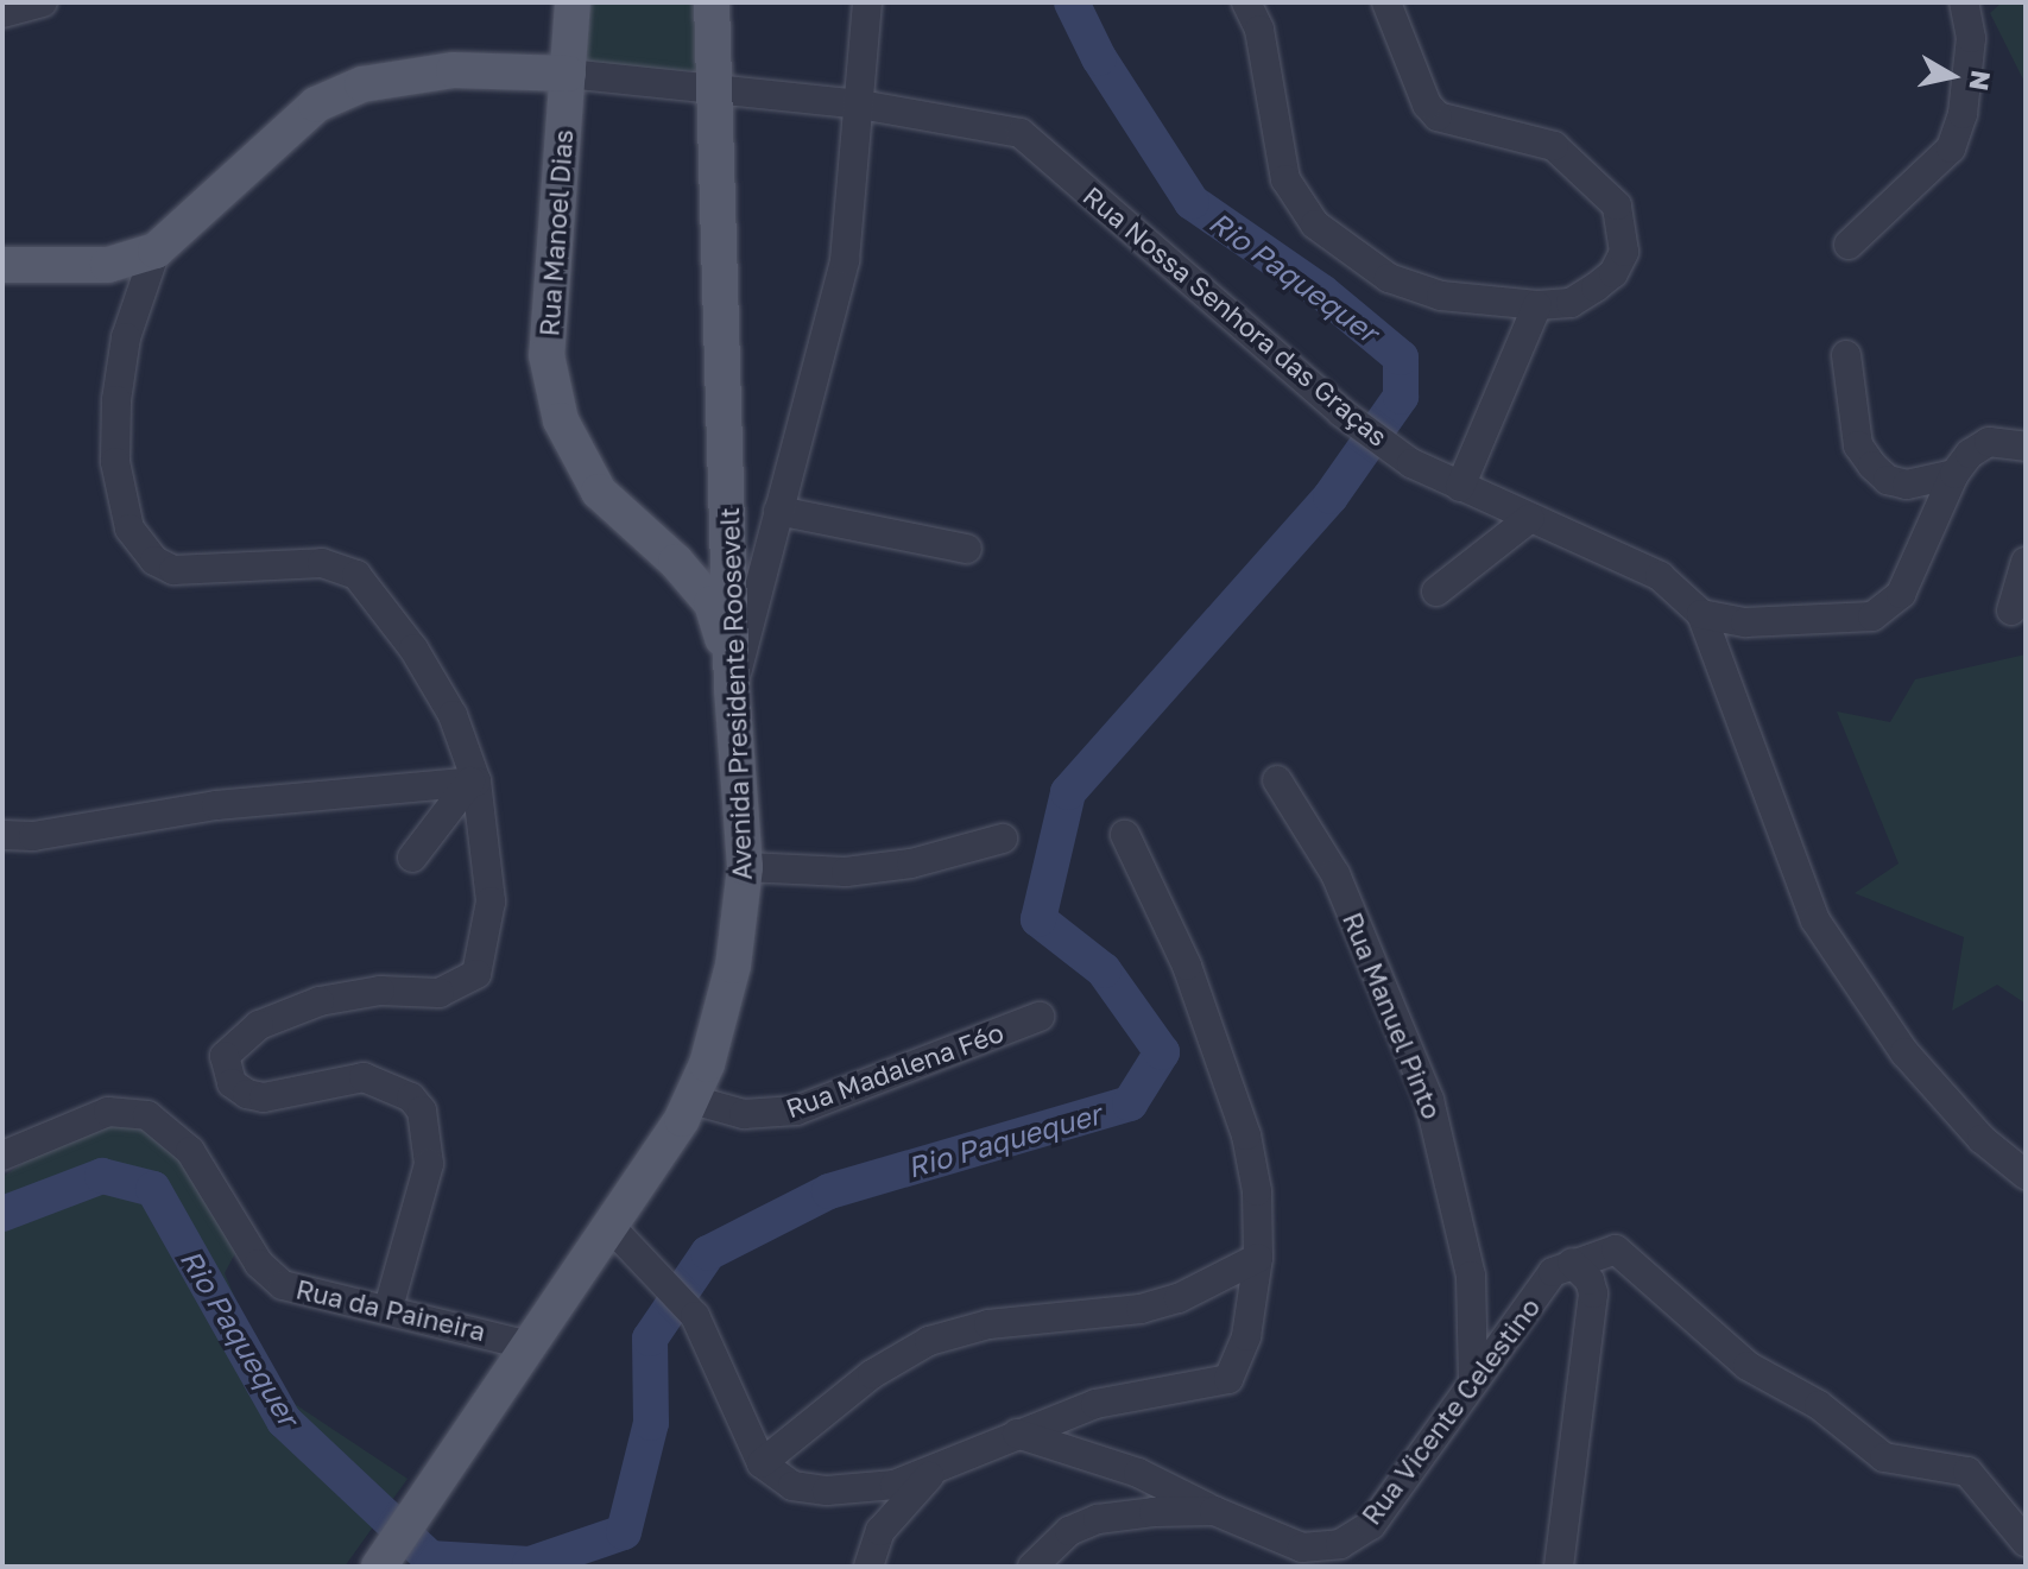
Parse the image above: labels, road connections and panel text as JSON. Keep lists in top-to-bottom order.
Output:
{
  "streets": {
    "main road": ["Rua Manoel Dias", "Avenida Presidente Roosevelt"],
    "street": [
      "Rua Nossa Senhora das Graças",
      "Rua Manuel Pinto",
      "Rua Madalena Féo",
      "Rua da Paineira",
      "Rua Vicente Celestino"
    ]
  },
  "crossings": [
    ["Rua Manoel Dias", "Rua Nossa Senhora das Graças"],
    ["Rua Manoel Dias", "Avenida Presidente Roosevelt"],
    ["Rua Nossa Senhora das Graças", "Avenida Presidente Roosevelt"],
    ["Avenida Presidente Roosevelt", "Rua Madalena Féo"],
    ["Avenida Presidente Roosevelt", "Rua da Paineira"],
    ["Rua Manuel Pinto", "Rua Vicente Celestino"]
  ],
  "water": ["Rio Paquequer"],
  "north": "right"
}
